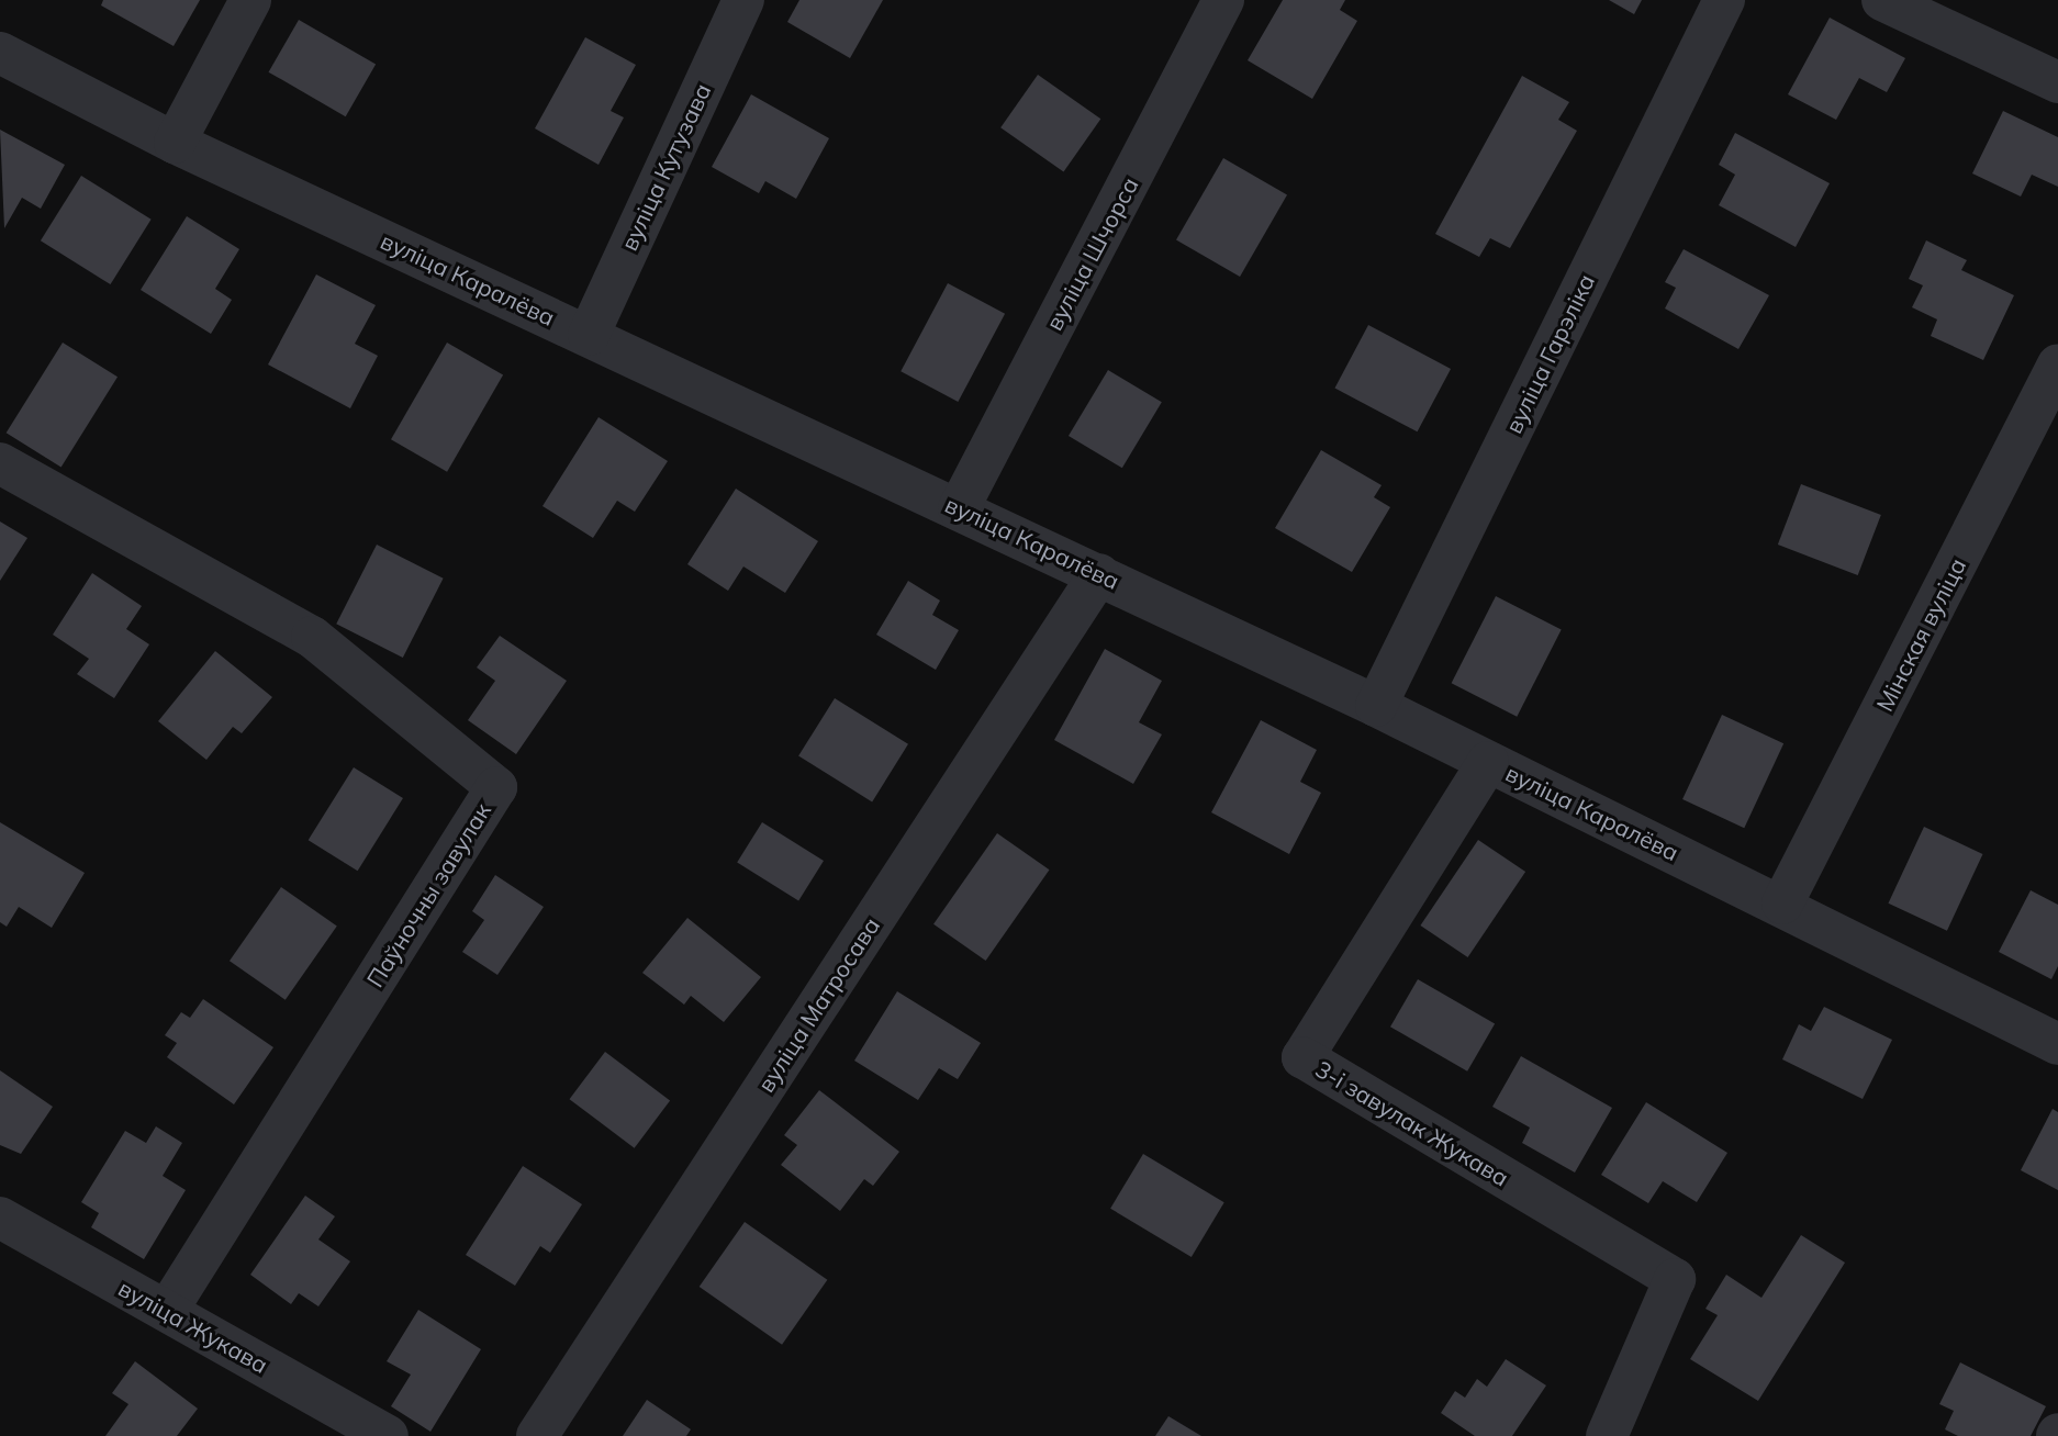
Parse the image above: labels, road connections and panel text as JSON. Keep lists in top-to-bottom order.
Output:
{
  "streets": {
    "street": [
      "вуліца Кутузава",
      "вуліца Шчорса",
      "вуліца Каралёва",
      "вуліца Гарэліка",
      "Мінская вуліца",
      "Паўночны завулак",
      "вуліца Матросава",
      "3-і завулак Жукава",
      "вуліца Жукава"
    ]
  },
  "crossings": [
    ["вуліца Кутузава", "вуліца Каралёва"],
    ["вуліца Шчорса", "вуліца Каралёва"],
    ["вуліца Каралёва", "вуліца Гарэліка"],
    ["вуліца Каралёва", "Мінская вуліца"],
    ["вуліца Каралёва", "вуліца Матросава"],
    ["вуліца Каралёва", "3-і завулак Жукава"],
    ["Паўночны завулак", "вуліца Жукава"]
  ]
}
